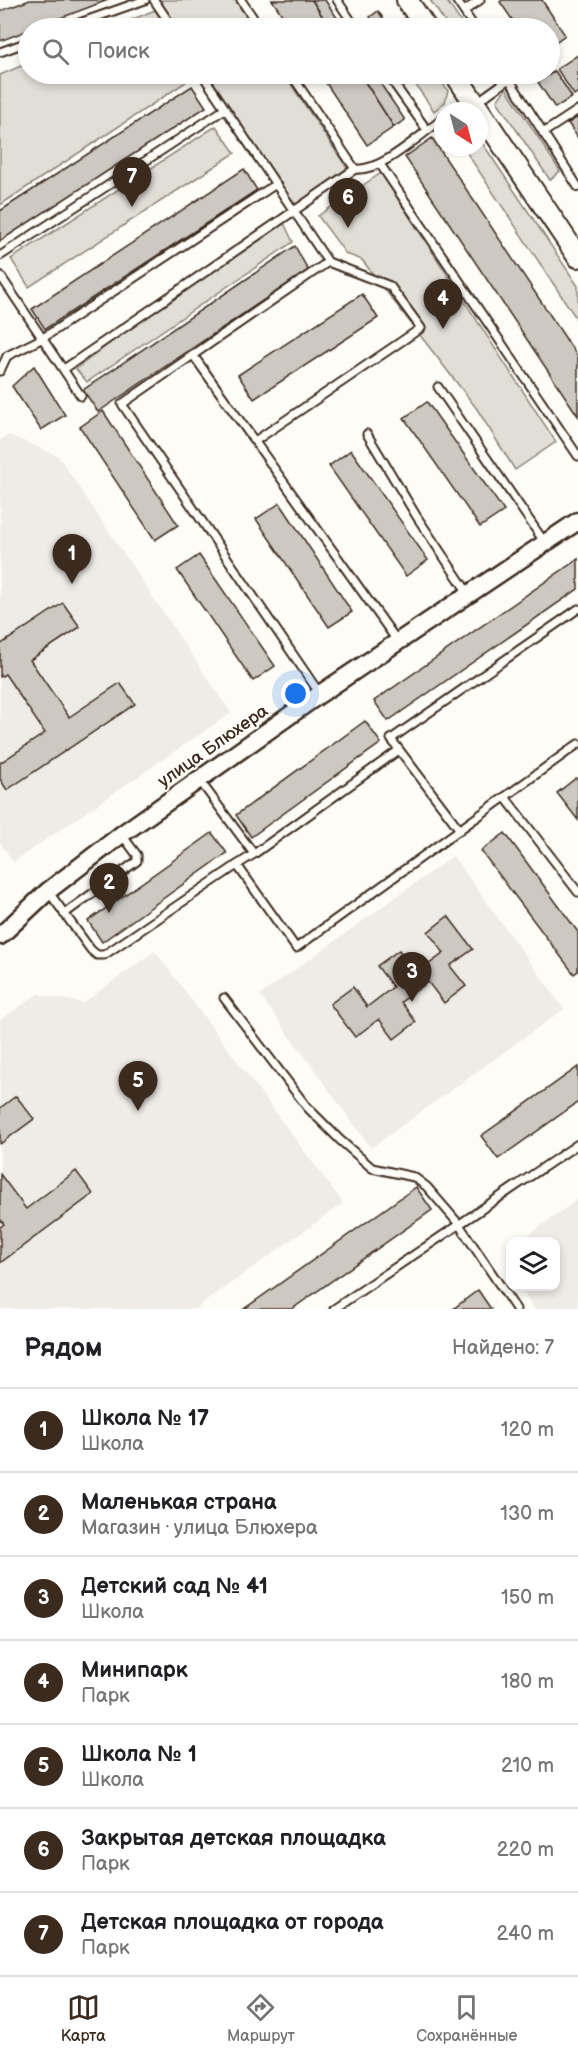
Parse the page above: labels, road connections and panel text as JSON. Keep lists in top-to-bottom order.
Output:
{
  "streets": {
    "street": ["улица Блюхера"]
  },
  "north": "bottom right",
  "page": {
    "search": "Поиск",
    "pins": [
      "7",
      "6",
      "4",
      "1",
      "2",
      "3",
      "5"
    ],
    "heading": ["Рядом", "Найдено: 7"],
    "list": [
      {
        "mark": "1",
        "name": "Школа № 17",
        "note": "Школа",
        "value": "120 m"
      },
      {
        "mark": "2",
        "name": "Маленькая страна",
        "note": "Магазин · улица Блюхера",
        "value": "130 m"
      },
      {
        "mark": "3",
        "name": "Детский сад № 41",
        "note": "Школа",
        "value": "150 m"
      },
      {
        "mark": "4",
        "name": "Минипарк",
        "note": "Парк",
        "value": "180 m"
      },
      {
        "mark": "5",
        "name": "Школа № 1",
        "note": "Школа",
        "value": "210 m"
      },
      {
        "mark": "6",
        "name": "Закрытая детская площадка",
        "note": "Парк",
        "value": "220 m"
      },
      {
        "mark": "7",
        "name": "Детская площадка от города",
        "note": "Парк",
        "value": "240 m"
      }
    ],
    "nav": ["Карта", "Маршрут", "Сохранённые"]
  }
}
